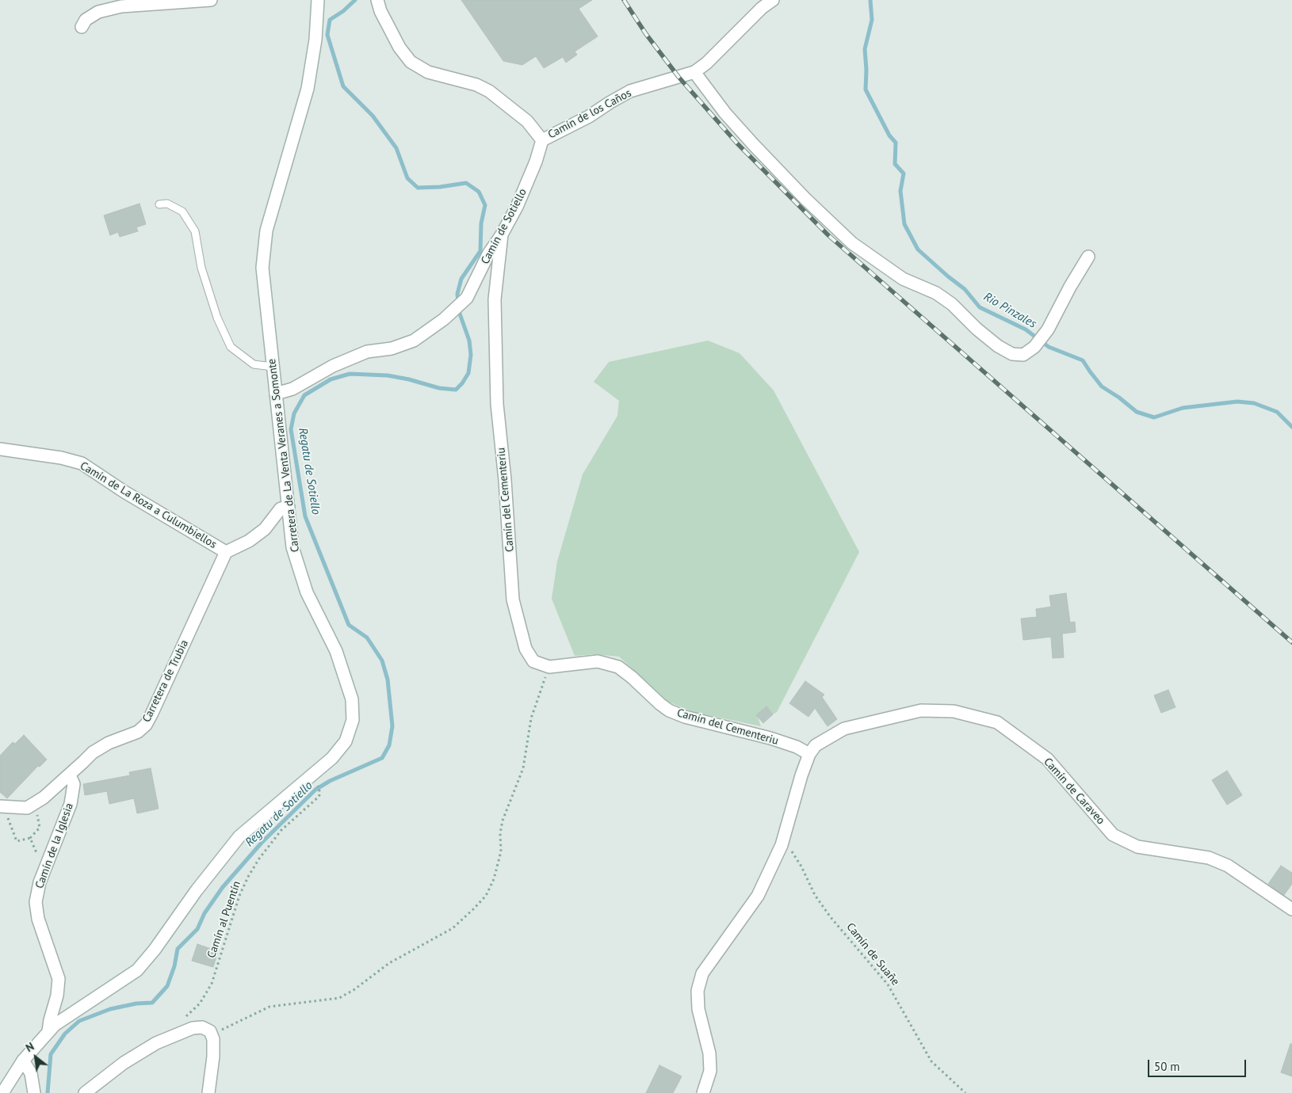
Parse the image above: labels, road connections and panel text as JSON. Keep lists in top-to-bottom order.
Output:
{
  "streets": {
    "street": [
      "Camín de los Caños",
      "Camín de Sotiello",
      "Carretera de La Venta Veranes a Somonte",
      "Camín del Cementeriu",
      "Camín de La Roza a Culumbiellos",
      "Carretera de Trubia",
      "Camín de Caraveo",
      "Camín de la Iglesia"
    ],
    "path": ["Camín al Puentín", "Camín de Suañe"]
  },
  "crossings": [
    ["Camín de los Caños", "Camín de Sotiello"],
    ["Camín de Sotiello", "Carretera de La Venta Veranes a Somonte"],
    ["Camín de Sotiello", "Camín del Cementeriu"],
    ["Carretera de La Venta Veranes a Somonte", "Camín de la Iglesia"],
    ["Camín del Cementeriu", "Camín de Caraveo"],
    ["Camín de La Roza a Culumbiellos", "Carretera de Trubia"],
    ["Carretera de Trubia", "Camín de la Iglesia"]
  ],
  "water": ["Rio Pinzales", "Regatu de Sotiello"],
  "scale_bar": "50 m",
  "north": "top left"
}
